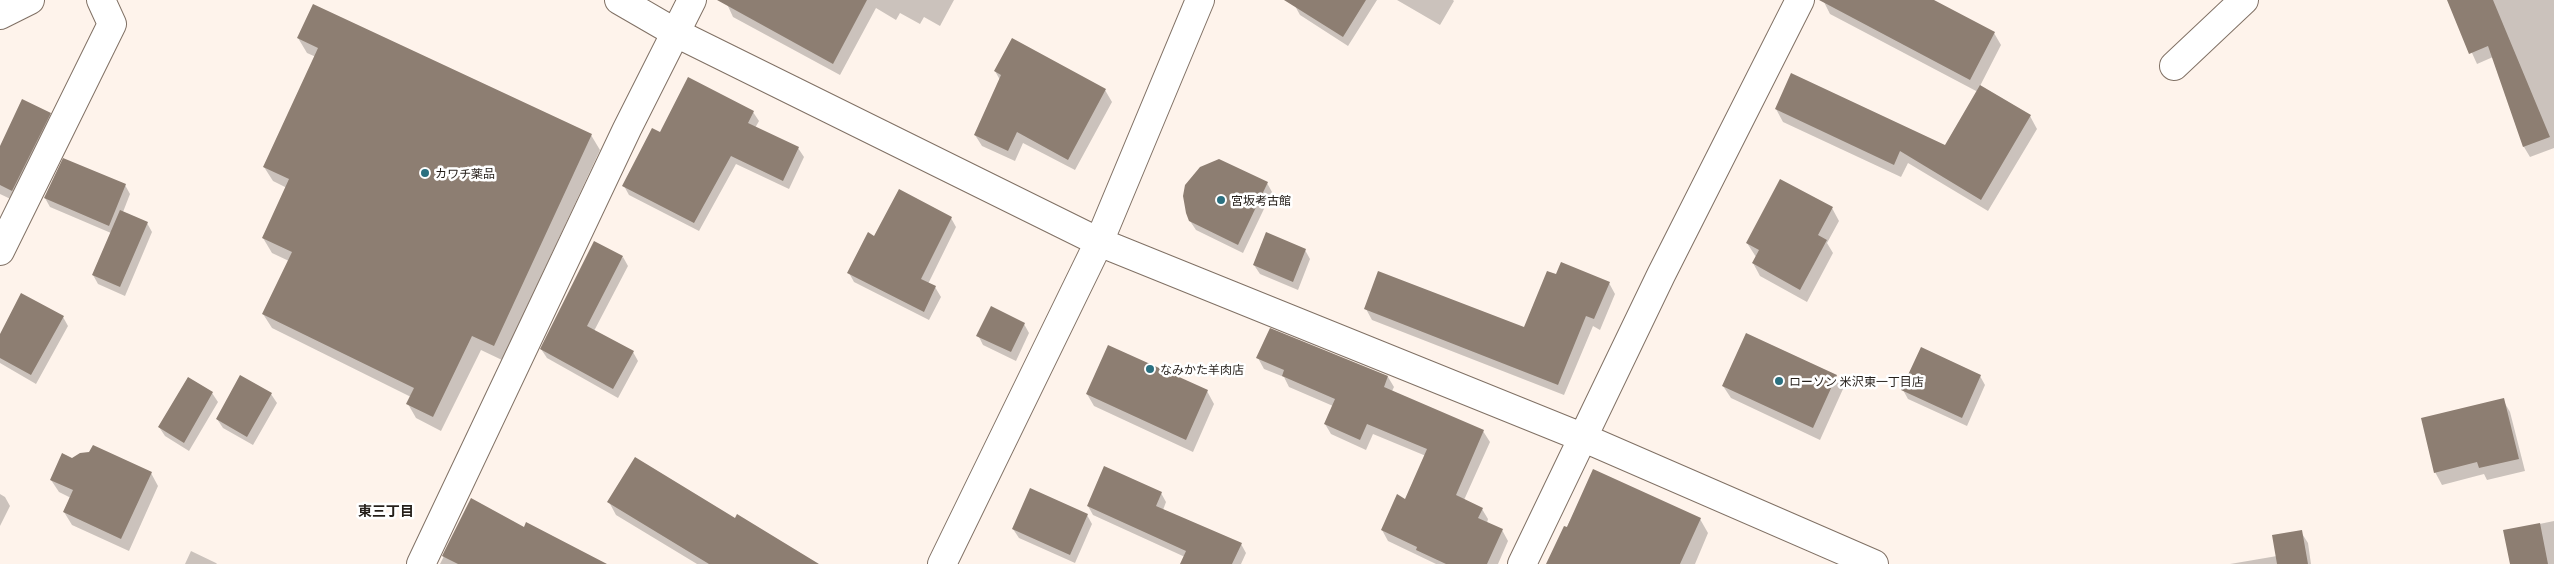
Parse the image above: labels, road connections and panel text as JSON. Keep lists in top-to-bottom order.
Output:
{
  "districts": ["東三丁目"],
  "places": [
    "カワチ薬品",
    "宮坂考古館",
    "なみかた羊肉店",
    "ローソン 米沢東一丁目店"
  ]
}
